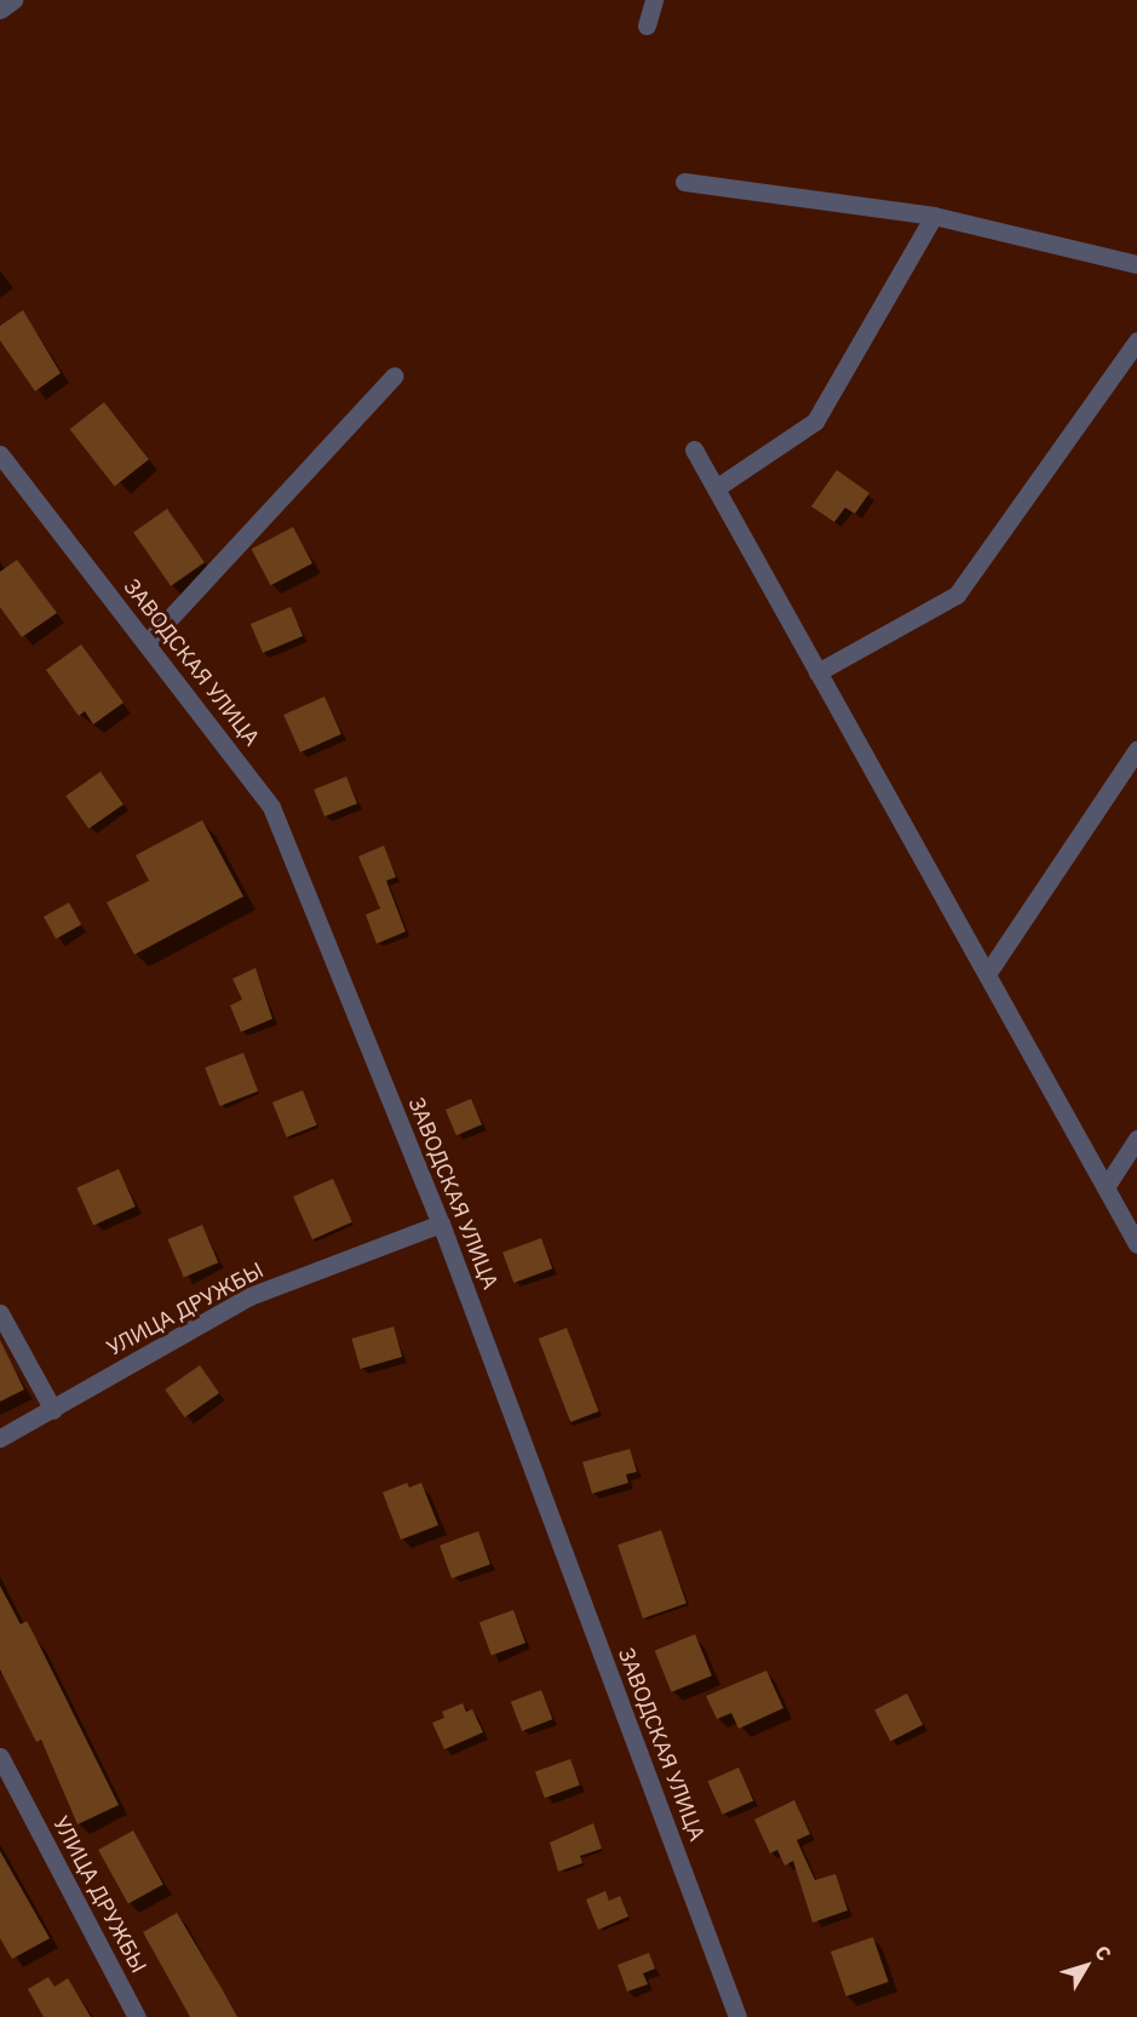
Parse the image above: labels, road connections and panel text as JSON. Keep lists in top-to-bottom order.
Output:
{
  "streets": {
    "street": ["ЗАВОДСКАЯ УЛИЦА", "УЛИЦА ДРУЖБЫ"]
  },
  "crossings": [
    ["ЗАВОДСКАЯ УЛИЦА", "УЛИЦА ДРУЖБЫ"]
  ],
  "north": "top right"
}
